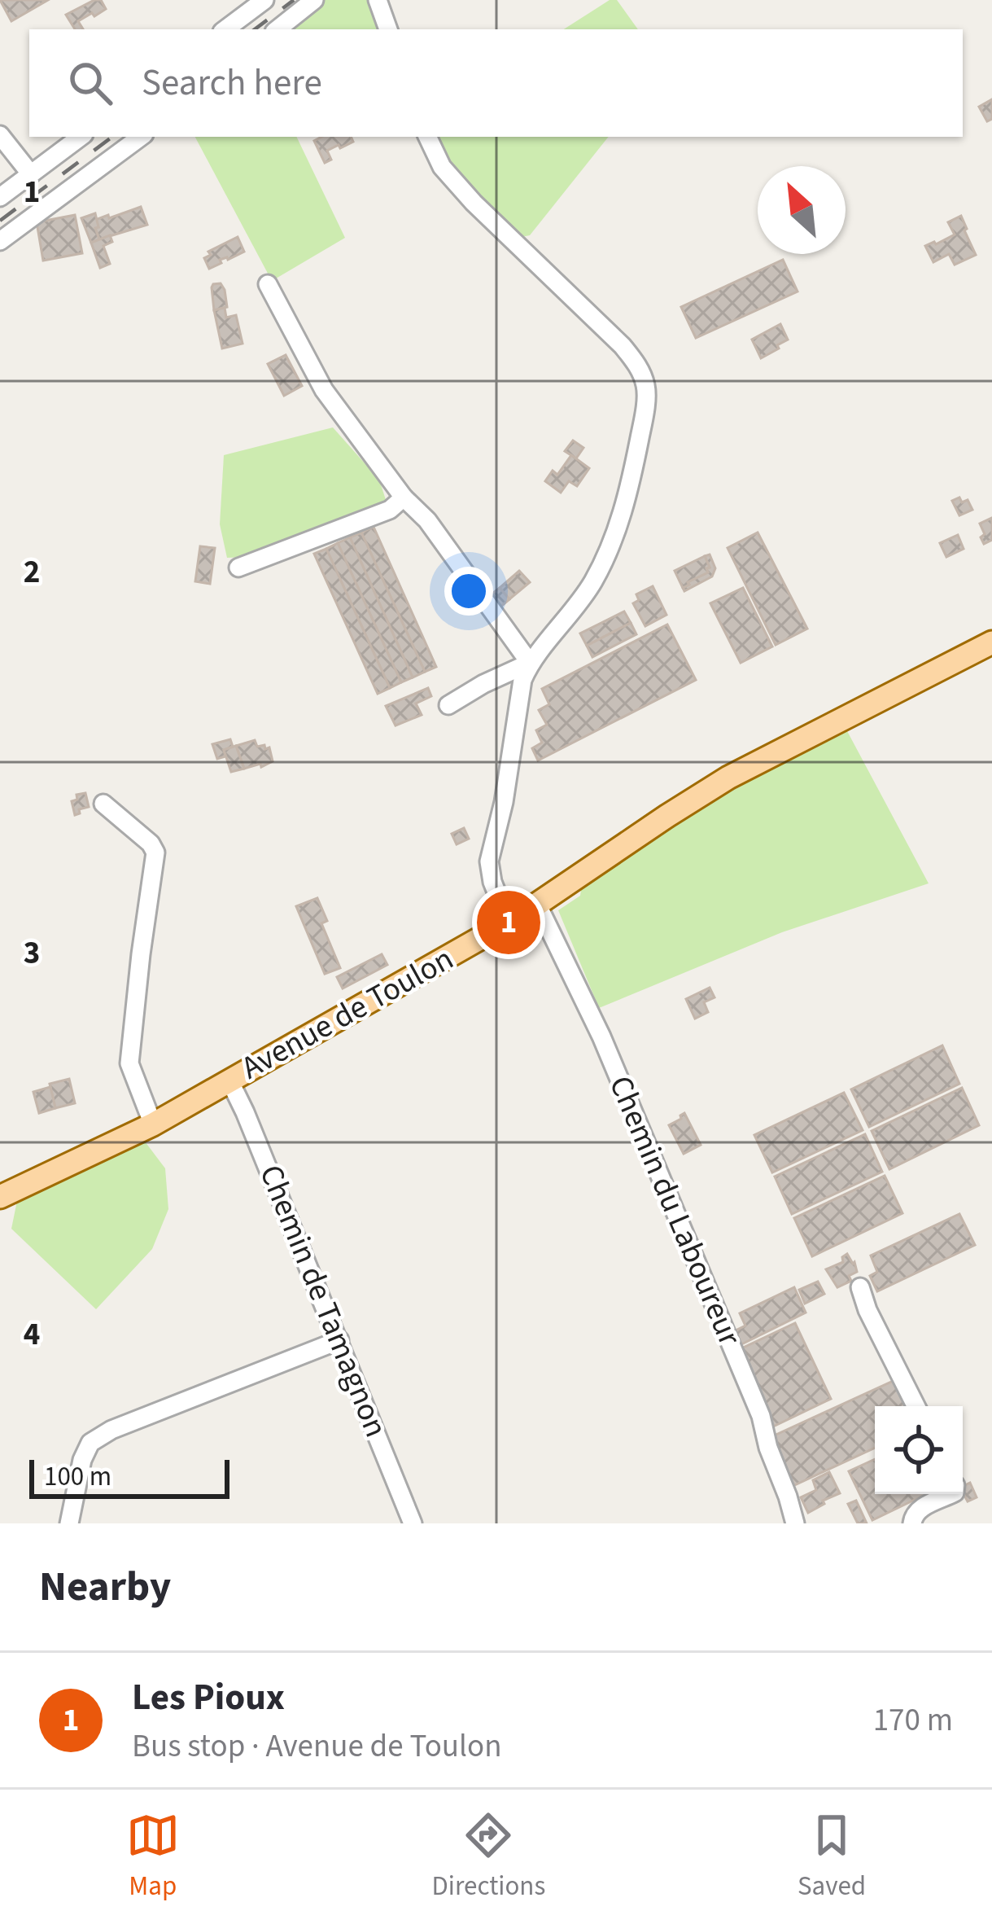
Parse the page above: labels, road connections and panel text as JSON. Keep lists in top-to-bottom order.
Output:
{
  "streets": {
    "main road": ["Avenue de Toulon"],
    "street": ["Chemin du Laboureur", "Chemin de Tamagnon"]
  },
  "crossings": [
    ["Avenue de Toulon", "Chemin du Laboureur"],
    ["Avenue de Toulon", "Chemin de Tamagnon"]
  ],
  "scale_bar": "100 m",
  "north": "top left",
  "page": {
    "search": "Search here",
    "pins": "1",
    "scale": "100 m",
    "heading": "Nearby",
    "list": [
      {
        "mark": "1",
        "name": "Les Pioux",
        "note": "Bus stop · Avenue de Toulon",
        "value": "170 m"
      }
    ],
    "nav": ["Map", "Directions", "Saved"]
  },
  "grid": {
    "rows": [
      "1",
      "2",
      "3",
      "4"
    ]
  }
}
